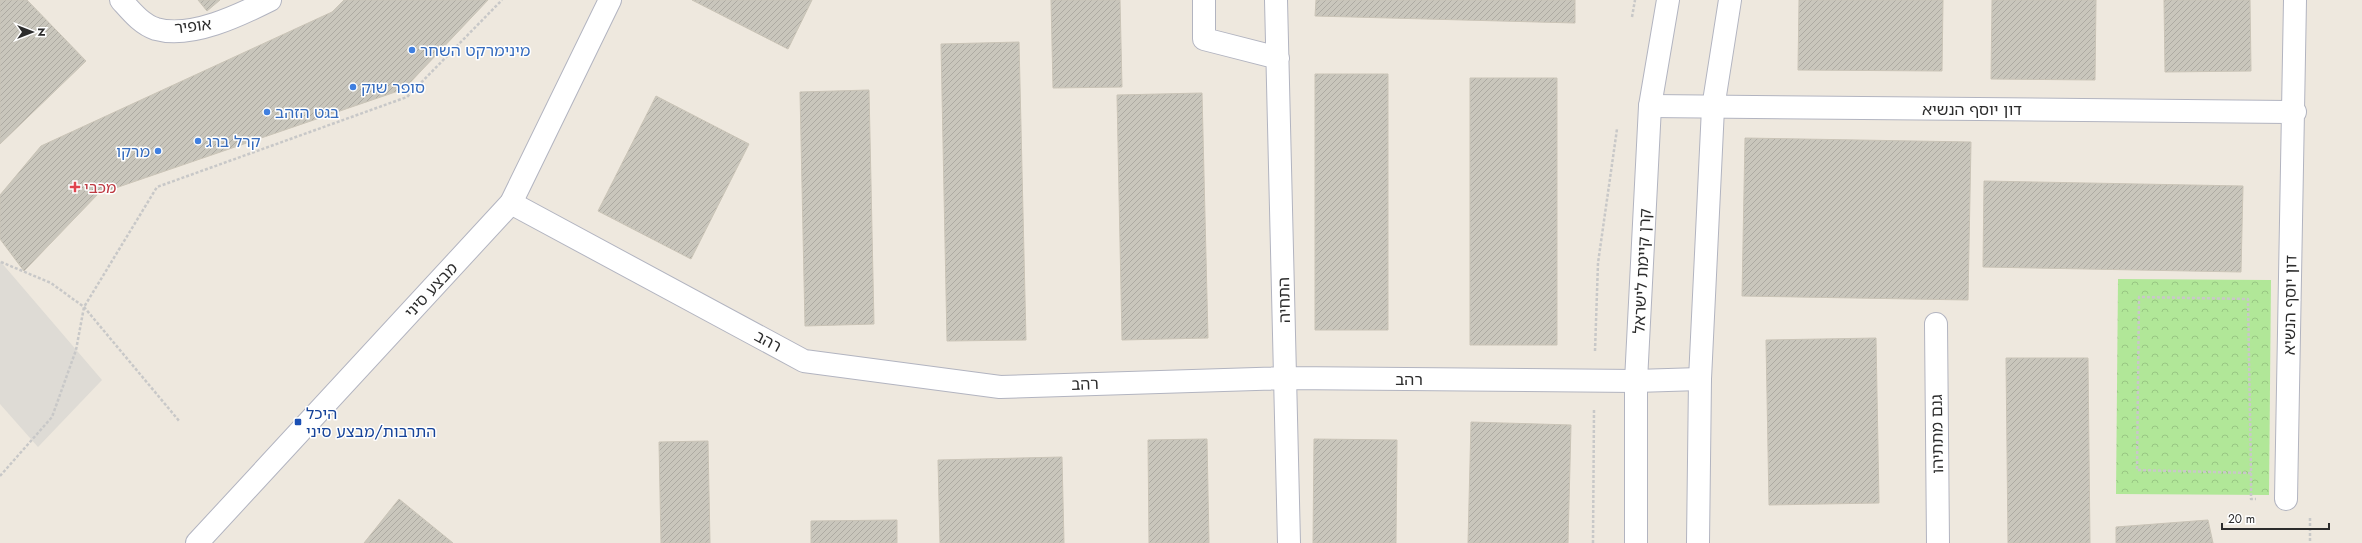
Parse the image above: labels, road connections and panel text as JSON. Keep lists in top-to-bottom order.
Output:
{
  "streets": {
    "street": [
      "אופיר",
      "דון יוסף הנשיא",
      "קרן קיימת לישראל",
      "מבצע סיני",
      "התחיה",
      "רהב",
      "גנם מתתיהו"
    ]
  },
  "crossings": [
    ["דון יוסף הנשיא", "קרן קיימת לישראל"],
    ["קרן קיימת לישראל", "רהב"],
    ["מבצע סיני", "רהב"],
    ["התחיה", "רהב"]
  ],
  "places": {
    "other": [
      "מינימרקט השחר",
      "סופר שוק",
      "בגט הזהב",
      "קרל ברג",
      "מרקו"
    ],
    "health": ["מכבי"],
    "transit": ["היכל התרבות/מבצע סיני"]
  },
  "scale_bar": "20 m",
  "north": "right"
}
